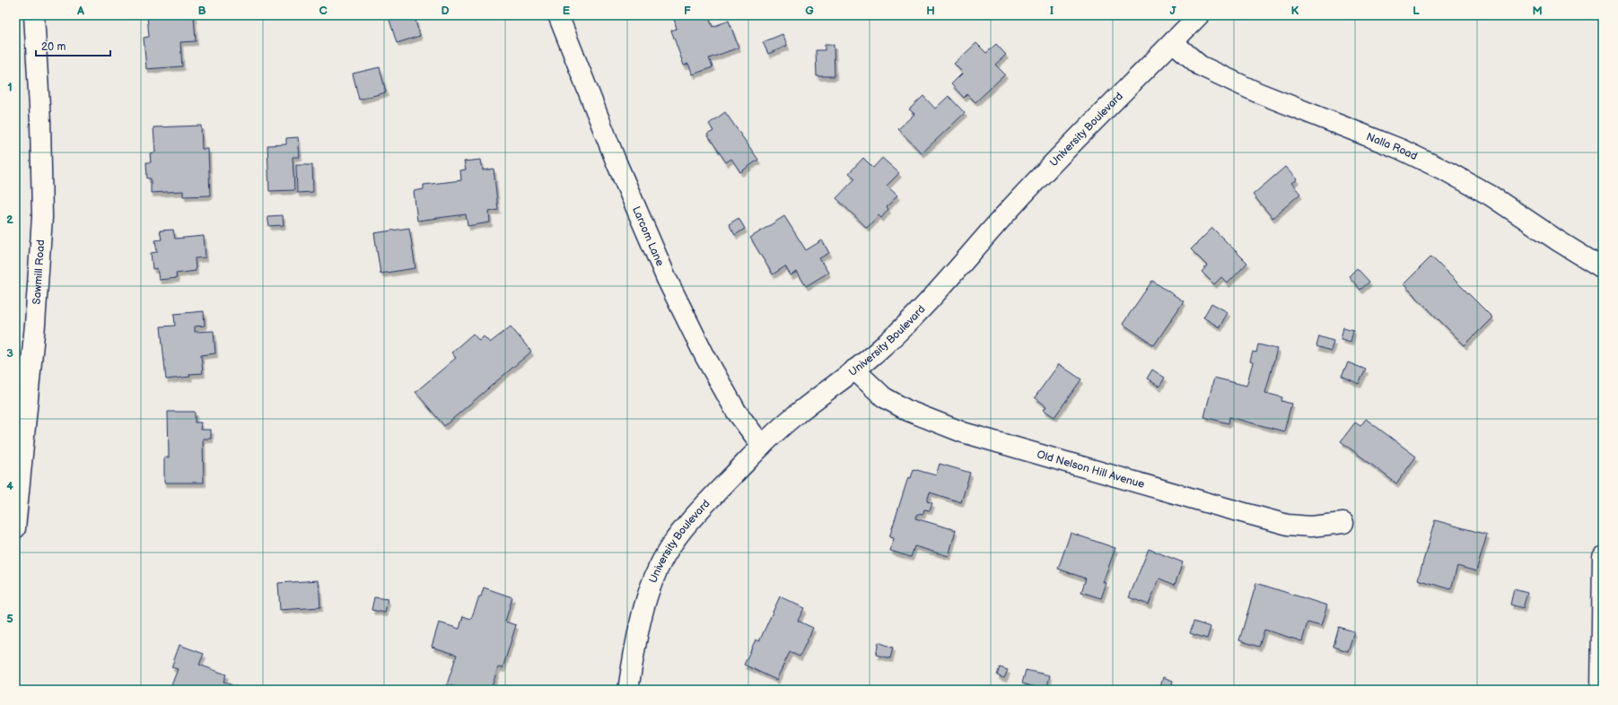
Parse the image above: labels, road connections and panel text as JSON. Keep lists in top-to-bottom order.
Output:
{
  "streets": {
    "street": [
      "University Boulevard",
      "Nalla Road",
      "Larcom Lane",
      "Sawmill Road",
      "Old Nelson Hill Avenue"
    ]
  },
  "crossings": [
    ["University Boulevard", "Nalla Road"],
    ["University Boulevard", "Larcom Lane"],
    ["University Boulevard", "Old Nelson Hill Avenue"]
  ],
  "scale_bar": "20 m",
  "grid": {
    "columns": [
      "A",
      "B",
      "C",
      "D",
      "E",
      "F",
      "G",
      "H",
      "I",
      "J",
      "K",
      "L",
      "M"
    ],
    "rows": [
      "1",
      "2",
      "3",
      "4",
      "5"
    ]
  }
}
